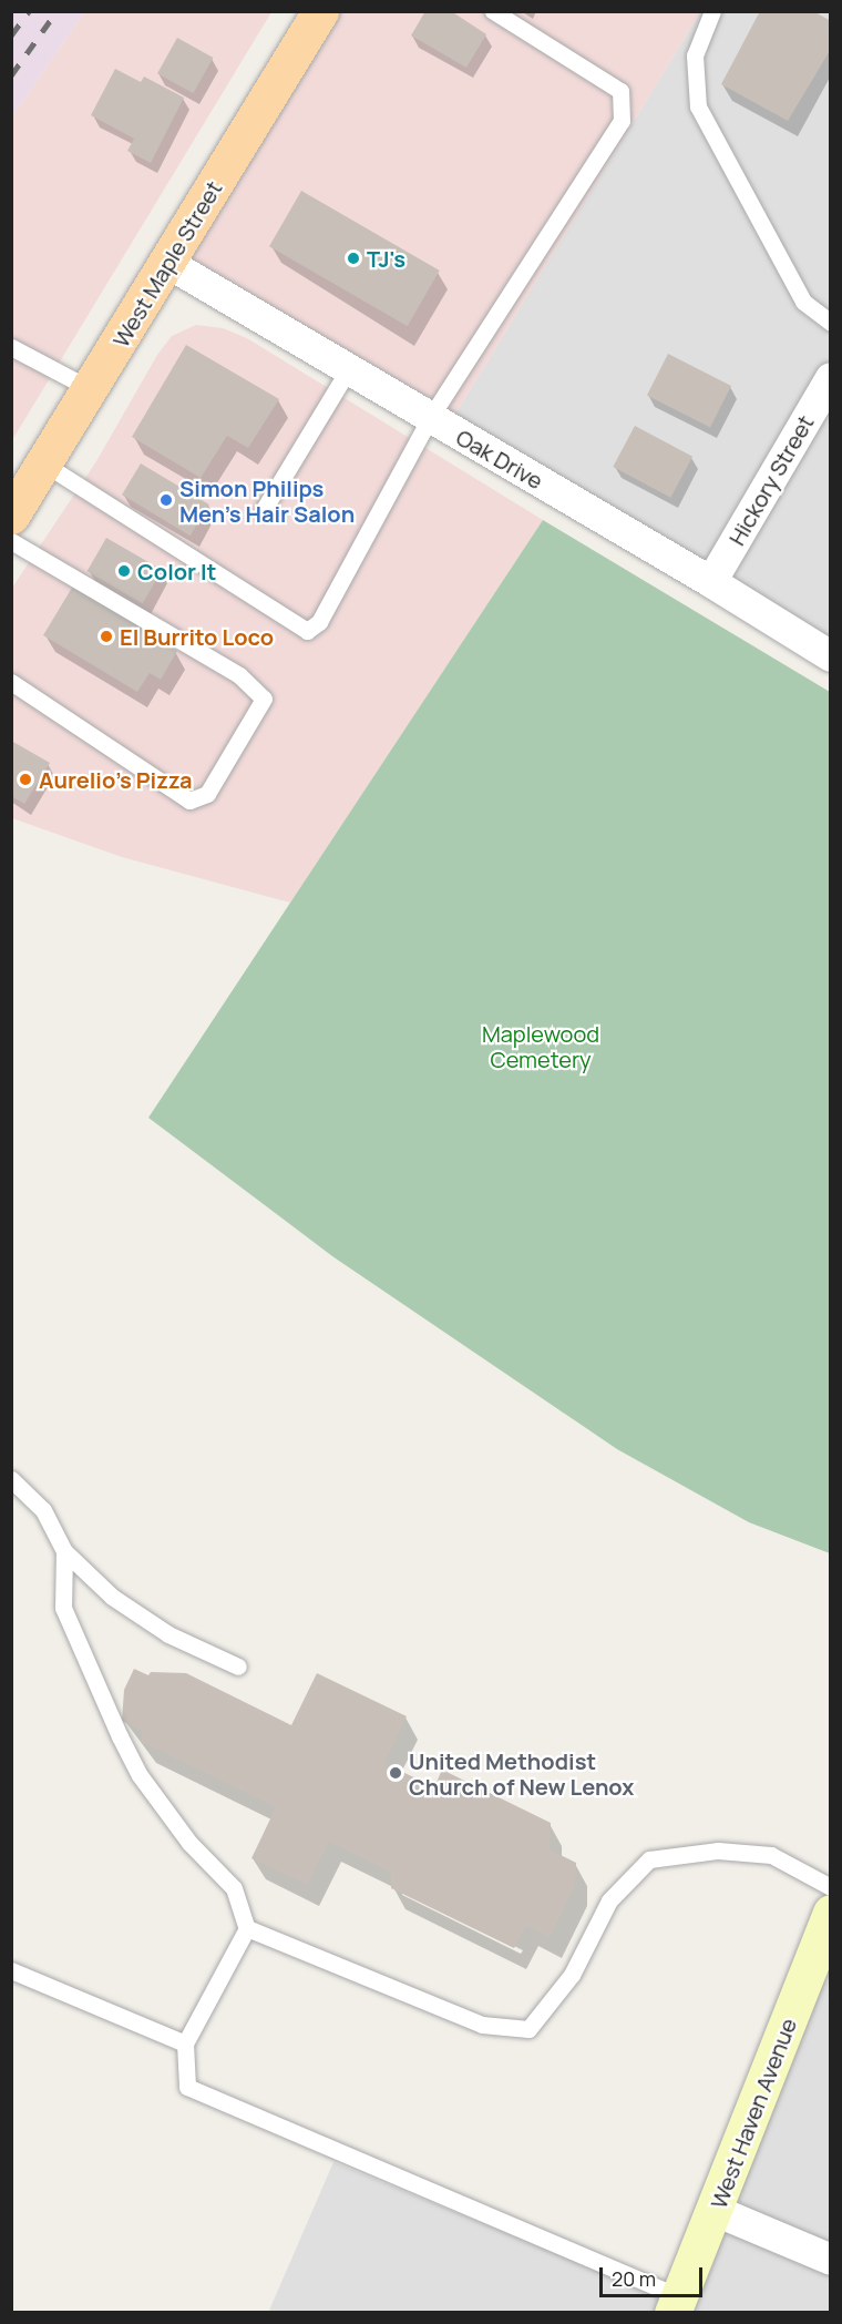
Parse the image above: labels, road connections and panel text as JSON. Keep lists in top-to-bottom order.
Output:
{
  "streets": {
    "main road": ["West Maple Street"],
    "street": ["Oak Drive", "Hickory Street", "West Haven Avenue"]
  },
  "crossings": [
    ["West Maple Street", "Oak Drive"],
    ["Oak Drive", "Hickory Street"]
  ],
  "parks": ["Maplewood Cemetery"],
  "places": [
    "TJ's",
    "Simon Philips Men's Hair Salon",
    "Color It",
    "El Burrito Loco",
    "Aurelio's Pizza",
    "United Methodist Church of New Lenox"
  ],
  "scale_bar": "20 m"
}
